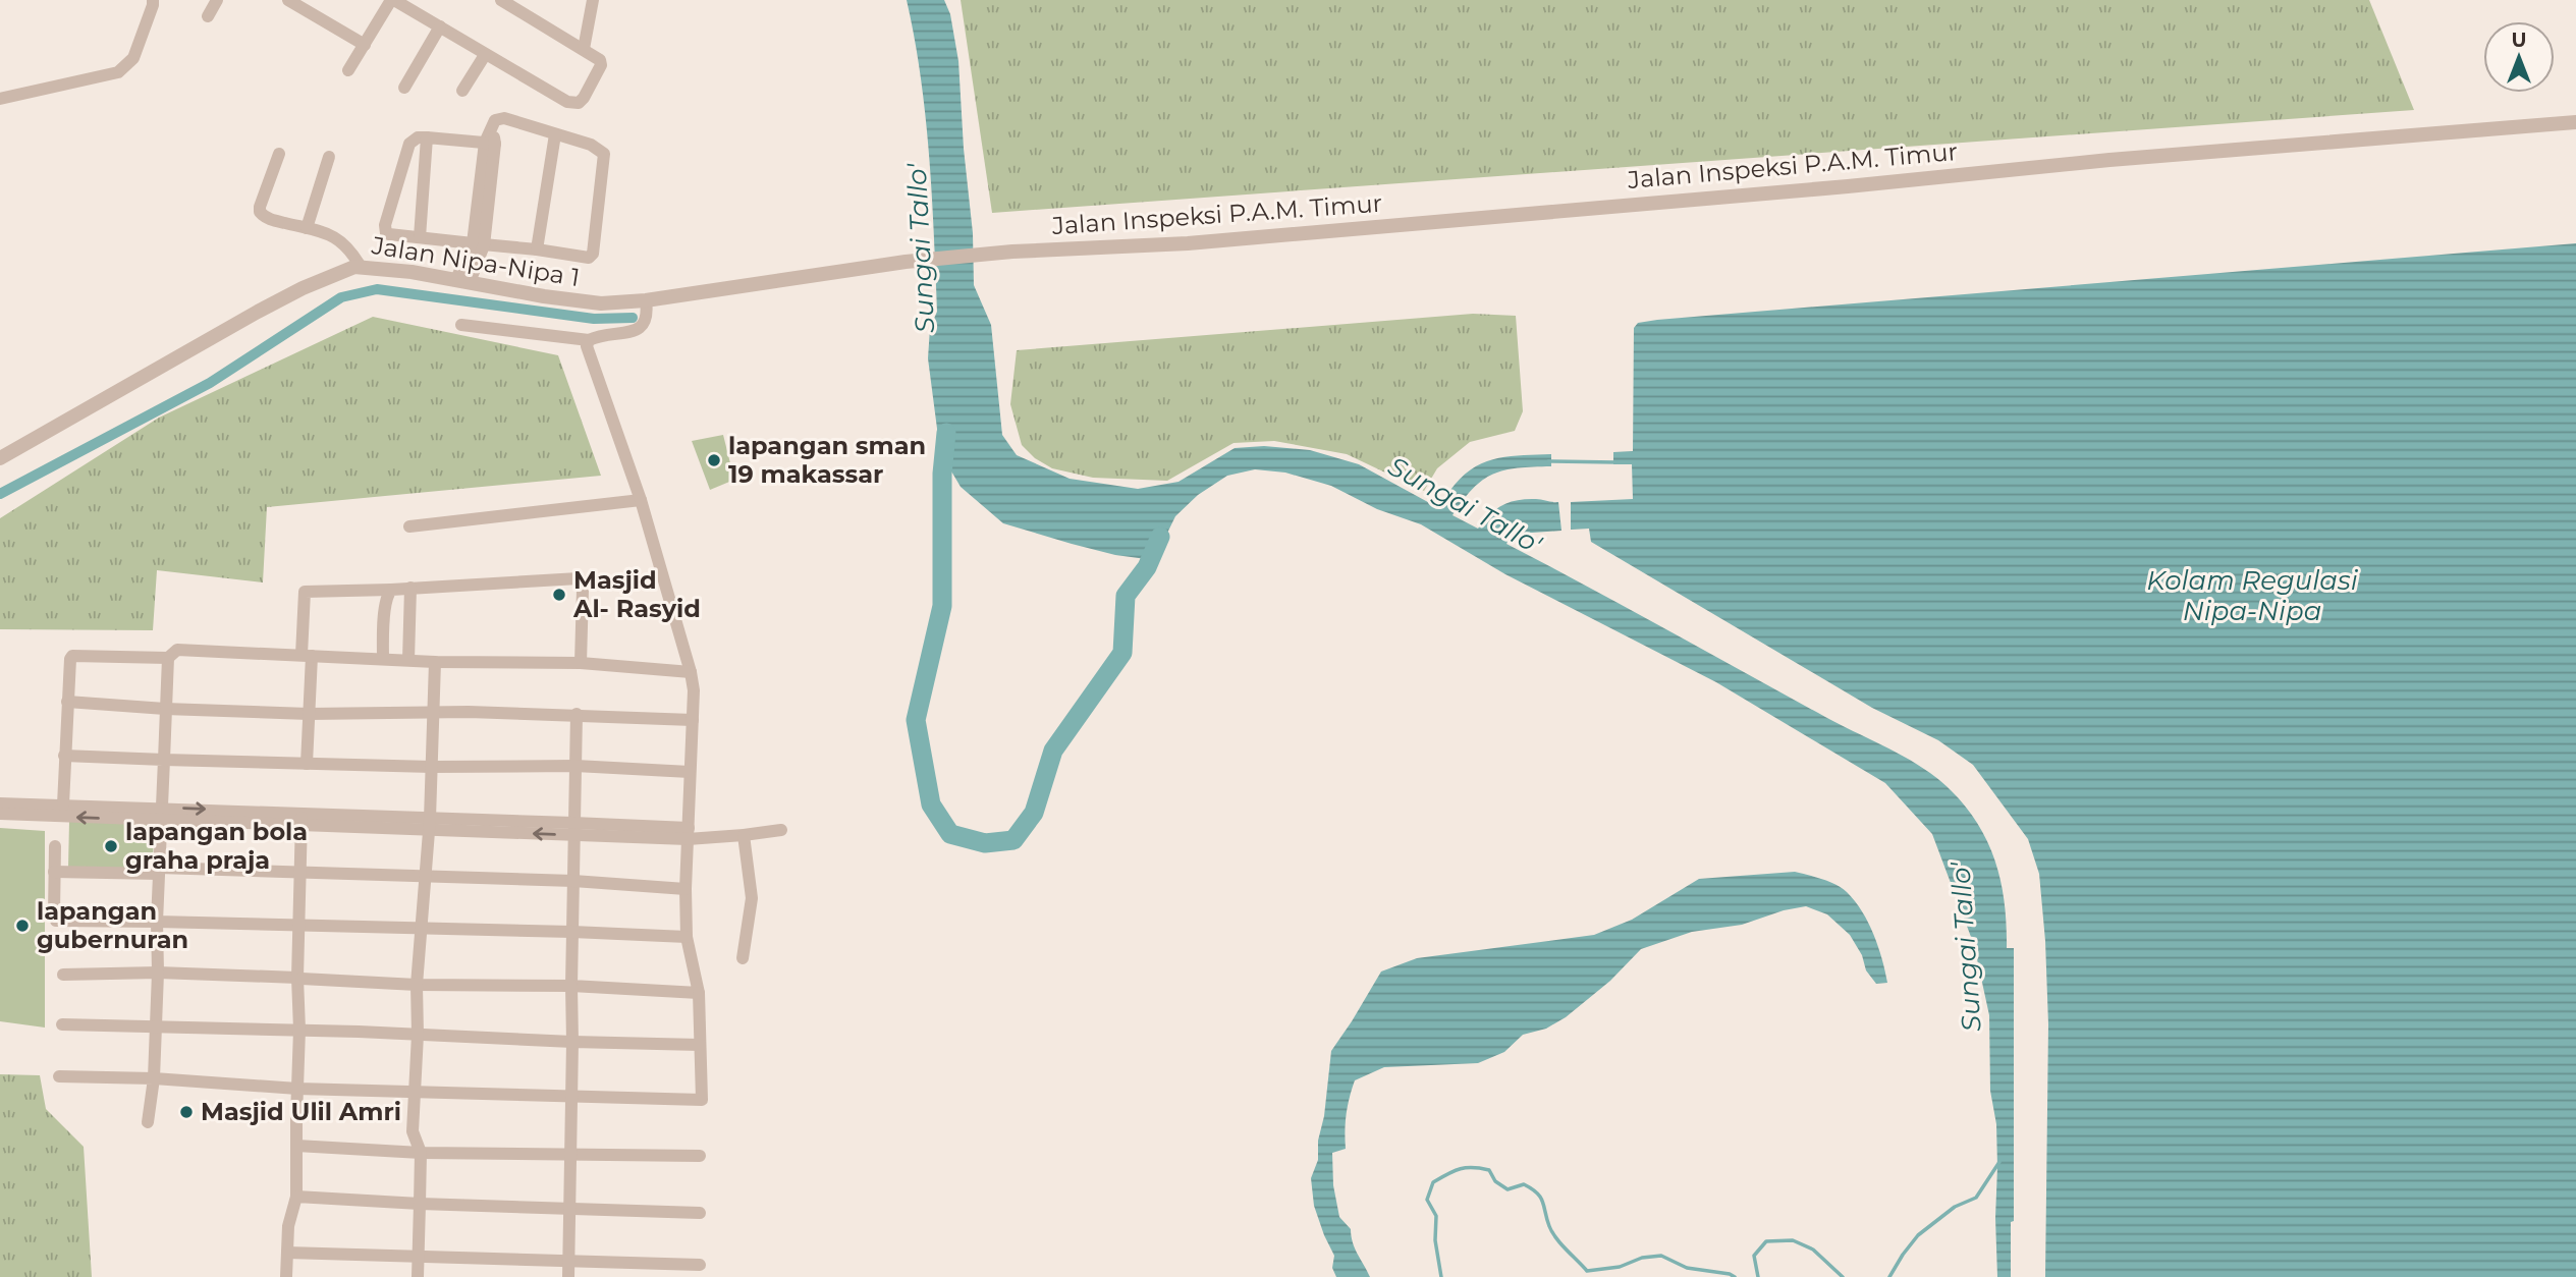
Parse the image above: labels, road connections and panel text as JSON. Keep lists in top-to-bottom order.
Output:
{
  "streets": {
    "street": ["Jalan Inspeksi P.A.M. Timur", "Jalan Nipa-Nipa 1"]
  },
  "crossings": [
    ["Jalan Inspeksi P.A.M. Timur", "Jalan Nipa-Nipa 1"]
  ],
  "water": ["Sungai Tallo'", "Kolam Regulasi Nipa-Nipa"],
  "places": [
    "lapangan sman 19 makassar",
    "Masjid Al- Rasyid",
    "lapangan bola graha praja",
    "lapangan gubernuran",
    "Masjid Ulil Amri"
  ],
  "north": "top"
}
